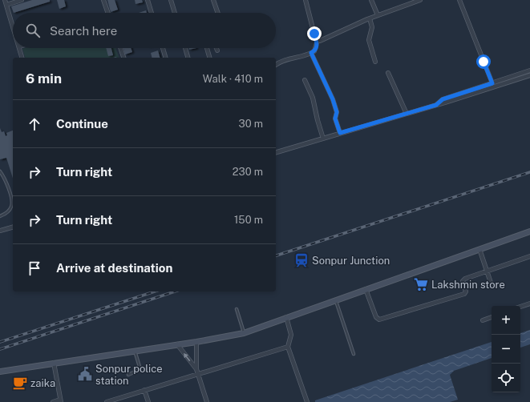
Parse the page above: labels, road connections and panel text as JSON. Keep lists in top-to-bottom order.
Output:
{
  "places": {
    "station": ["Sonpur Junction"],
    "supermarket": ["Lakshmin store"],
    "public building": ["Sonpur police station"],
    "cafe": ["zaika"]
  },
  "page": {
    "search": "Search here",
    "heading": ["6 min", "Walk · 410 m"],
    "list": [
      ["Continue", "30 m"],
      ["Turn right", "230 m"],
      ["Turn right", "150 m"],
      "Arrive at destination"
    ],
    "map_buttons": ["+", "−"]
  }
}
